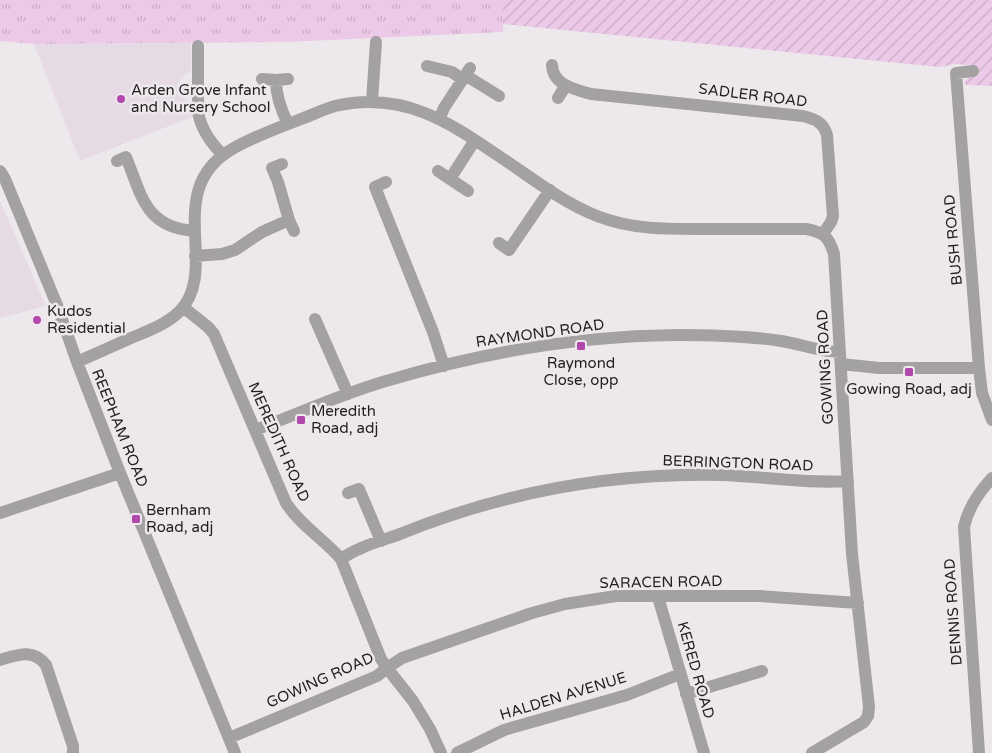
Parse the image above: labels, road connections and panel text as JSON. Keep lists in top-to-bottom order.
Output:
{
  "streets": {
    "street": [
      "SADLER ROAD",
      "BUSH ROAD",
      "RAYMOND ROAD",
      "GOWING ROAD",
      "REEPHAM ROAD",
      "MEREDITH ROAD",
      "BERRINGTON ROAD",
      "SARACEN ROAD",
      "DENNIS ROAD",
      "KERED ROAD",
      "HALDEN AVENUE"
    ]
  },
  "crossings": [
    ["SADLER ROAD", "GOWING ROAD"],
    ["BUSH ROAD", "RAYMOND ROAD"],
    ["RAYMOND ROAD", "GOWING ROAD"],
    ["RAYMOND ROAD", "MEREDITH ROAD"],
    ["GOWING ROAD", "REEPHAM ROAD"],
    ["GOWING ROAD", "MEREDITH ROAD"],
    ["GOWING ROAD", "BERRINGTON ROAD"],
    ["GOWING ROAD", "SARACEN ROAD"],
    ["MEREDITH ROAD", "BERRINGTON ROAD"],
    ["MEREDITH ROAD", "SARACEN ROAD"],
    ["SARACEN ROAD", "KERED ROAD"],
    ["KERED ROAD", "HALDEN AVENUE"]
  ],
  "places": {
    "other": ["Arden Grove Infant and Nursery School", "Kudos Residential"],
    "transit": [
      "Raymond Close, opp",
      "Gowing Road, adj",
      "Meredith Road, adj",
      "Bernham Road, adj"
    ]
  }
}
